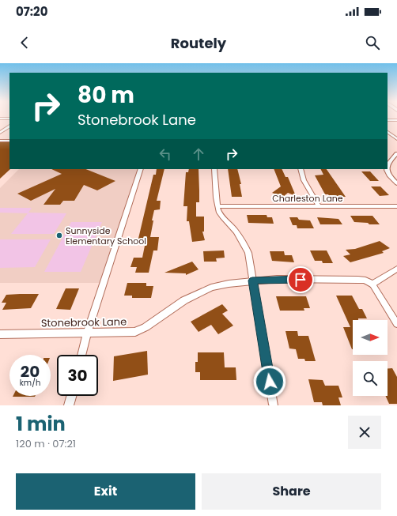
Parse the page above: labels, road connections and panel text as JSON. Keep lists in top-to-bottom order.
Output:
{
  "streets": {
    "street": ["Charleston Lane", "Stonebrook Lane"]
  },
  "places": ["Sunnyside Elementary School"],
  "north": "right",
  "page": {
    "status": "07:20",
    "header": "Routely",
    "turn": ["80 m", "Stonebrook Lane"],
    "speed": "20 km/h",
    "limit": "30",
    "heading": ["1 min", "120 m · 07:21"],
    "buttons": ["Exit", "Share"]
  }
}
